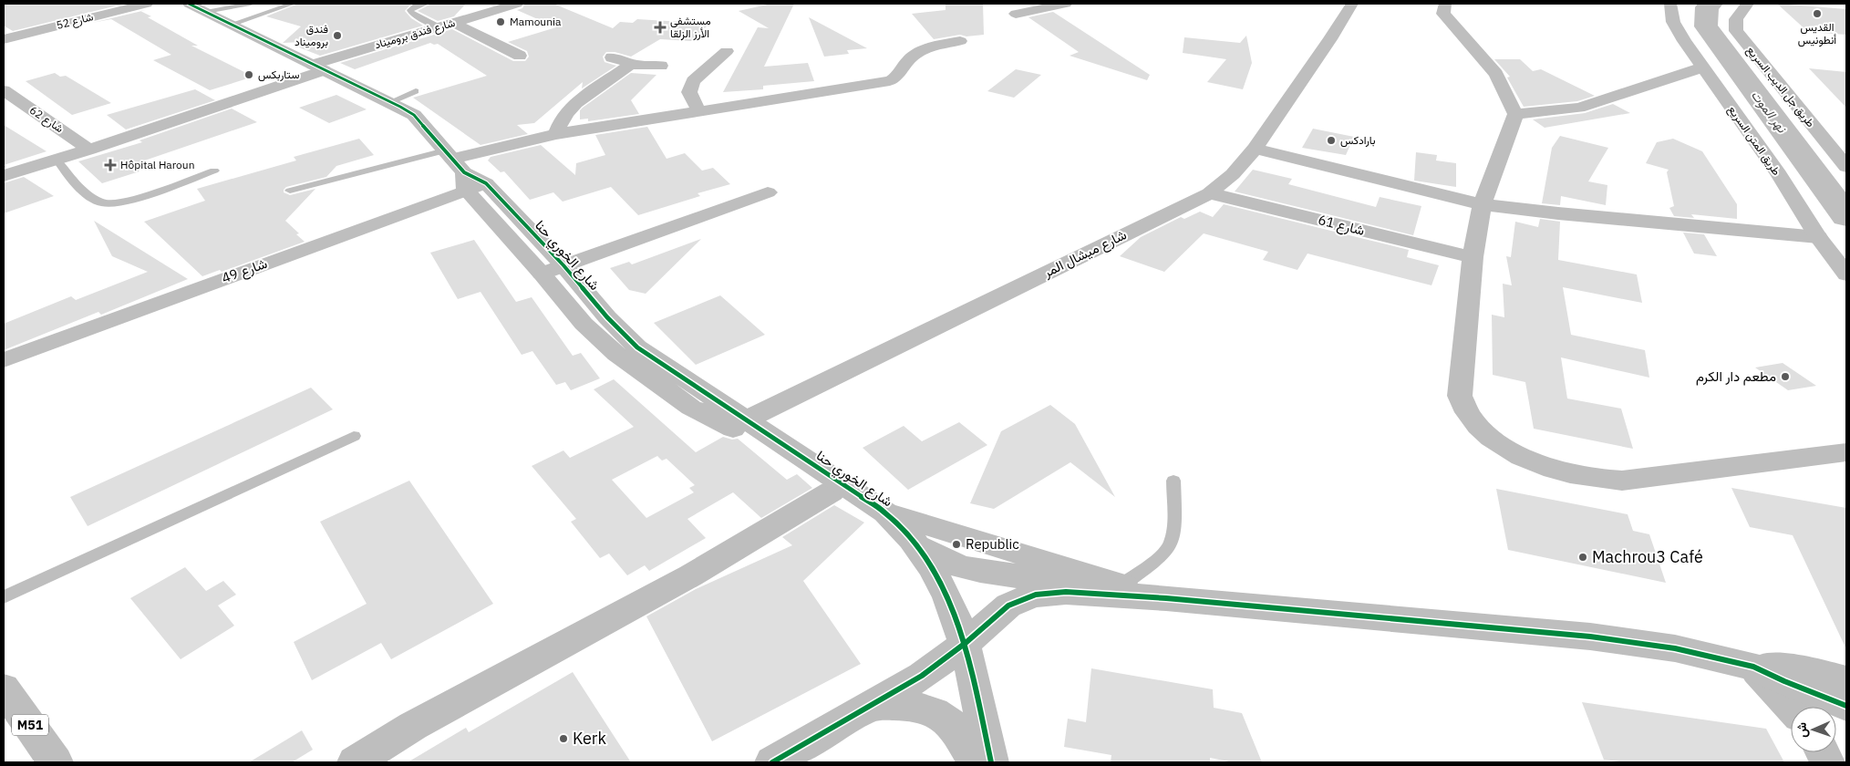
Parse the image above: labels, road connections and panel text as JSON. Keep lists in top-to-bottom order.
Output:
{
  "streets": {
    "main road": [
      "شارع 52",
      "شارع فندق بروميناد",
      "طريق جل الديب السريع",
      "شارع 62",
      "طريق المتن السريع",
      "شارع 61",
      "شارع ميشال المر",
      "شارع الخوري حنا",
      "شارع 49",
      "M51"
    ]
  },
  "crossings": [
    ["شارع فندق بروميناد", "شارع 62"],
    ["شارع فندق بروميناد", "شارع الخوري حنا"],
    ["شارع 61", "شارع ميشال المر"],
    ["شارع ميشال المر", "شارع الخوري حنا"],
    ["شارع الخوري حنا", "شارع 49"]
  ],
  "water": ["نهر الموت"],
  "places": {
    "other": [
      "القديس أنطونيس",
      "Mamounia",
      "فندق بروميناد",
      "ستاربكس",
      "بارادكس",
      "مطعم دار الكرم",
      "Republic",
      "Machrou3 Café",
      "Kerk"
    ],
    "health": ["مستشفى الأرز الزلقا", "Hôpital Haroun"]
  },
  "north": "left"
}
